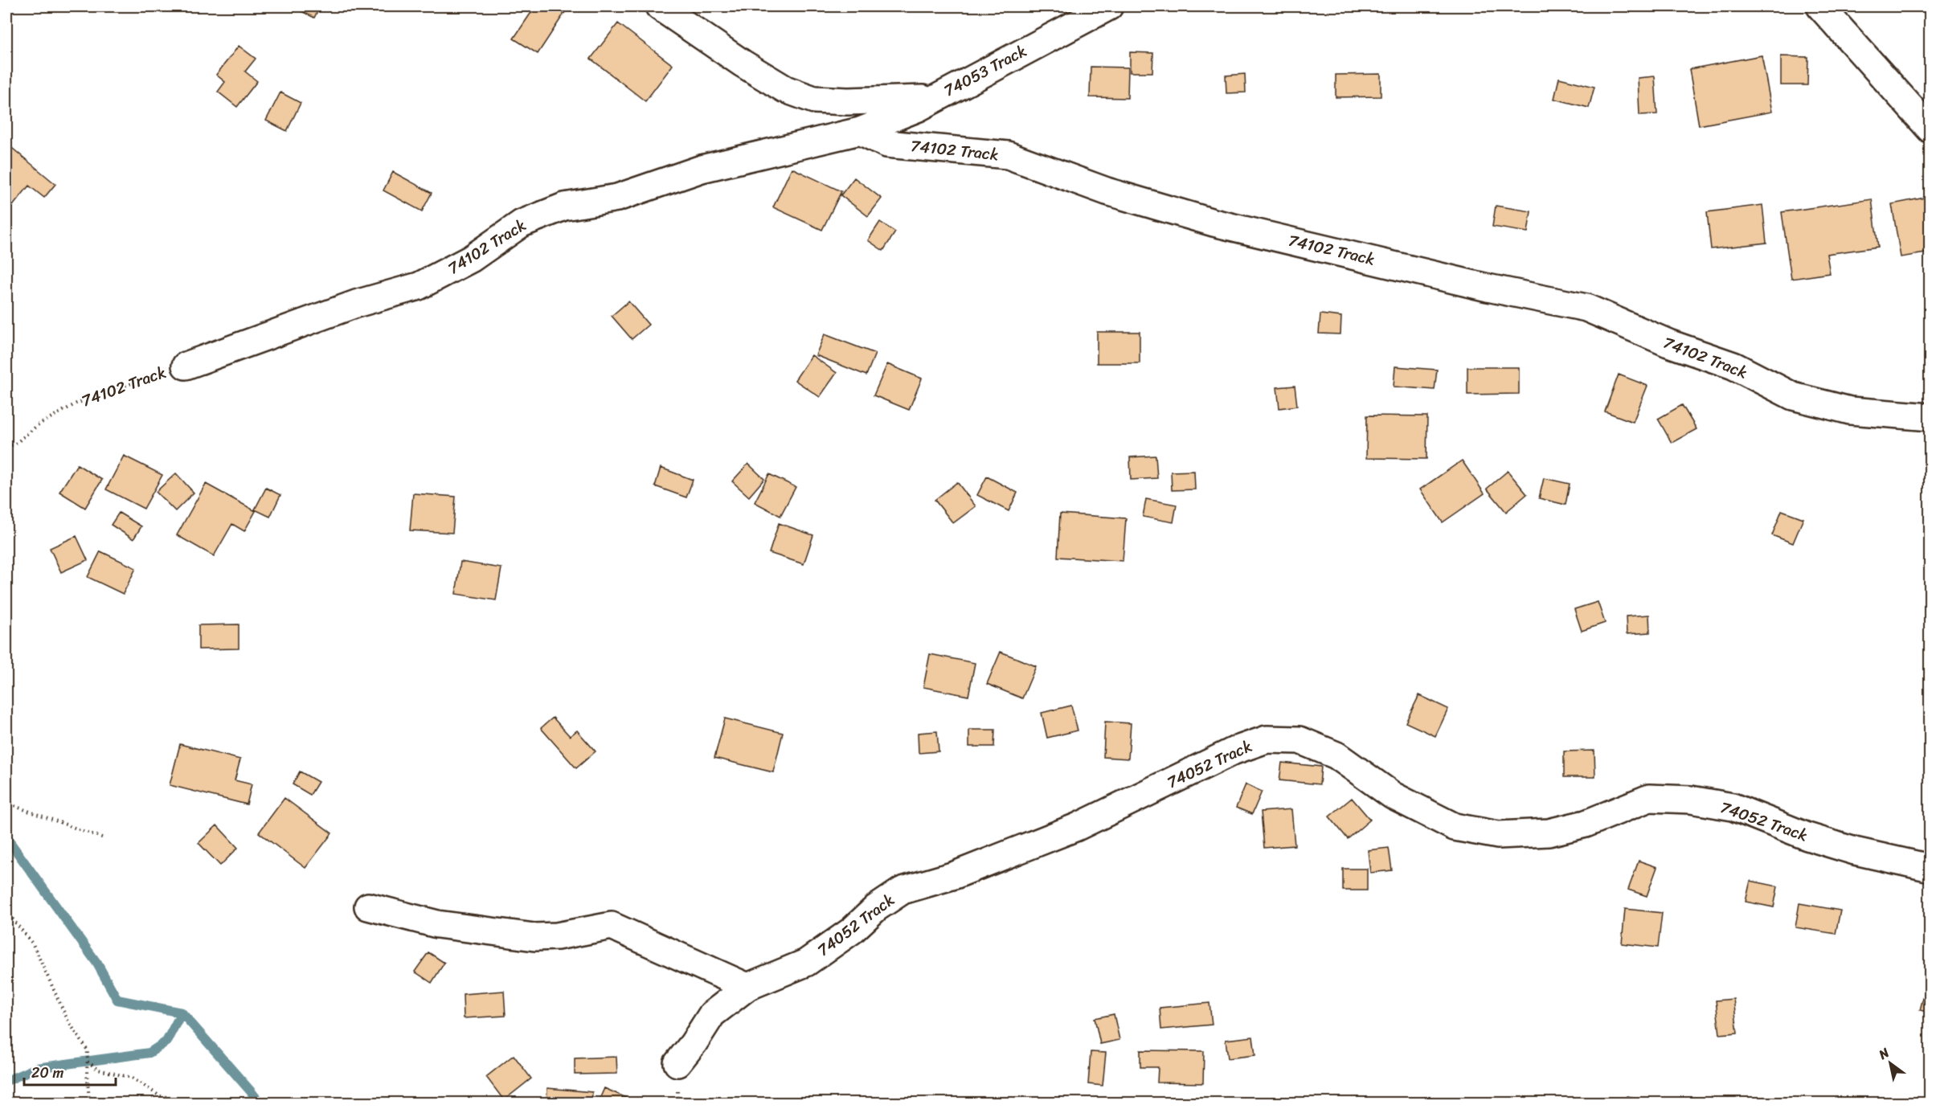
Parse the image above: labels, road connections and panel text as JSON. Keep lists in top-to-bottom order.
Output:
{
  "streets": {
    "street": ["74053 Track", "74102 Track", "74052 Track"]
  },
  "crossings": [
    ["74053 Track", "74102 Track"]
  ],
  "scale_bar": "20 m",
  "north": "top left"
}
